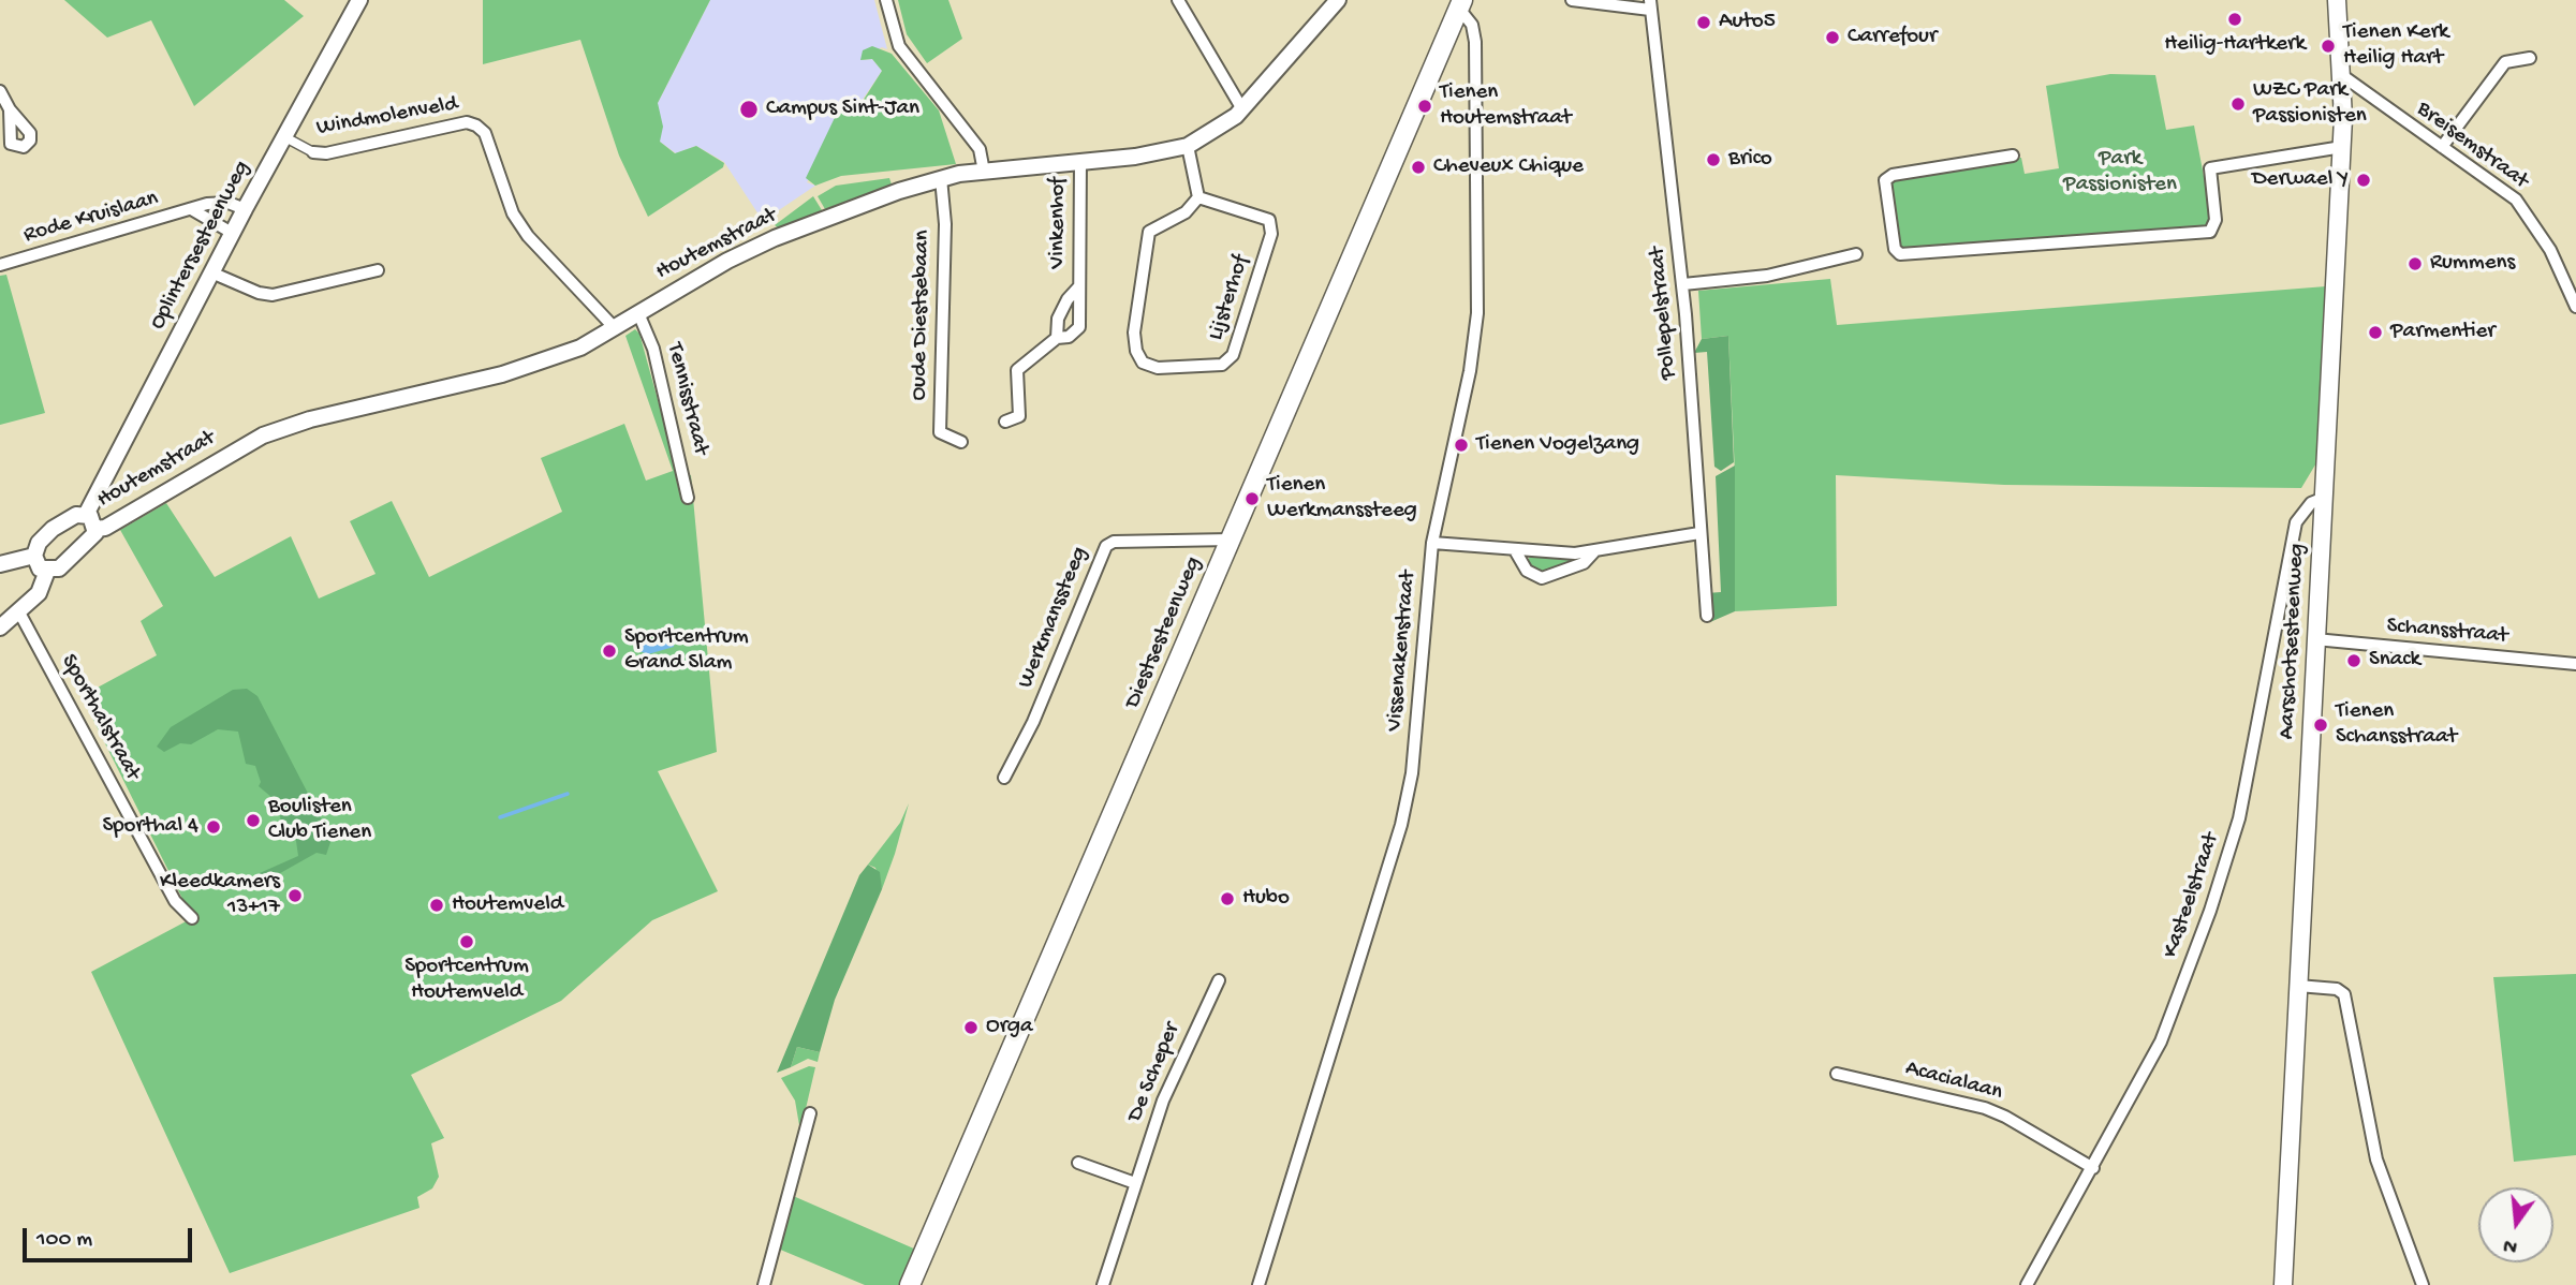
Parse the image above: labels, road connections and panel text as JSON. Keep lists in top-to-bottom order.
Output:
{
  "streets": {
    "main road": ["Diestsesteenweg", "Aarschotsesteenweg"],
    "street": [
      "Windmolenveld",
      "Breisemstraat",
      "Rode Kruislaan",
      "Vinkenhof",
      "Houtemstraat",
      "Oplintersesteenweg",
      "Lijsterhof",
      "Pollepelstraat",
      "Oude Diestsebaan",
      "Tennisstraat",
      "Werkmanssteeg",
      "Schansstraat",
      "Vissenakenstraat",
      "Sporthalstraat",
      "Kasteelstraat",
      "De Scheper",
      "Acacialaan"
    ]
  },
  "crossings": [
    ["Windmolenveld", "Houtemstraat"],
    ["Windmolenveld", "Oplintersesteenweg"],
    ["Breisemstraat", "Aarschotsesteenweg"],
    ["Rode Kruislaan", "Oplintersesteenweg"],
    ["Vinkenhof", "Houtemstraat"],
    ["Houtemstraat", "Oplintersesteenweg"],
    ["Houtemstraat", "Oude Diestsebaan"],
    ["Houtemstraat", "Tennisstraat"],
    ["Houtemstraat", "Sporthalstraat"],
    ["Werkmanssteeg", "Diestsesteenweg"],
    ["Schansstraat", "Aarschotsesteenweg"],
    ["Diestsesteenweg", "Vissenakenstraat"],
    ["Aarschotsesteenweg", "Kasteelstraat"],
    ["Kasteelstraat", "Acacialaan"]
  ],
  "parks": ["Park Passionisten"],
  "places": [
    "Heilig-Hartkerk",
    "Auto5",
    "Carrefour",
    "Tienen Kerk Heilig Hart",
    "WZC Park Passionisten",
    "Tienen Houtemstraat",
    "Campus Sint-Jan",
    "Brico",
    "Cheveux Chique",
    "Derwael Y",
    "Rummens",
    "Parmentier",
    "Tienen Vogelzang",
    "Tienen Werkmanssteeg",
    "Sportcentrum Grand Slam",
    "Snack",
    "Tienen Schansstraat",
    "Boulisten Club Tienen",
    "Sporthal 4",
    "Kleedkamers 13+17",
    "Hubo",
    "Houtemveld",
    "Sportcentrum Houtemveld",
    "Orga"
  ],
  "scale_bar": "100 m",
  "north": "bottom"
}
